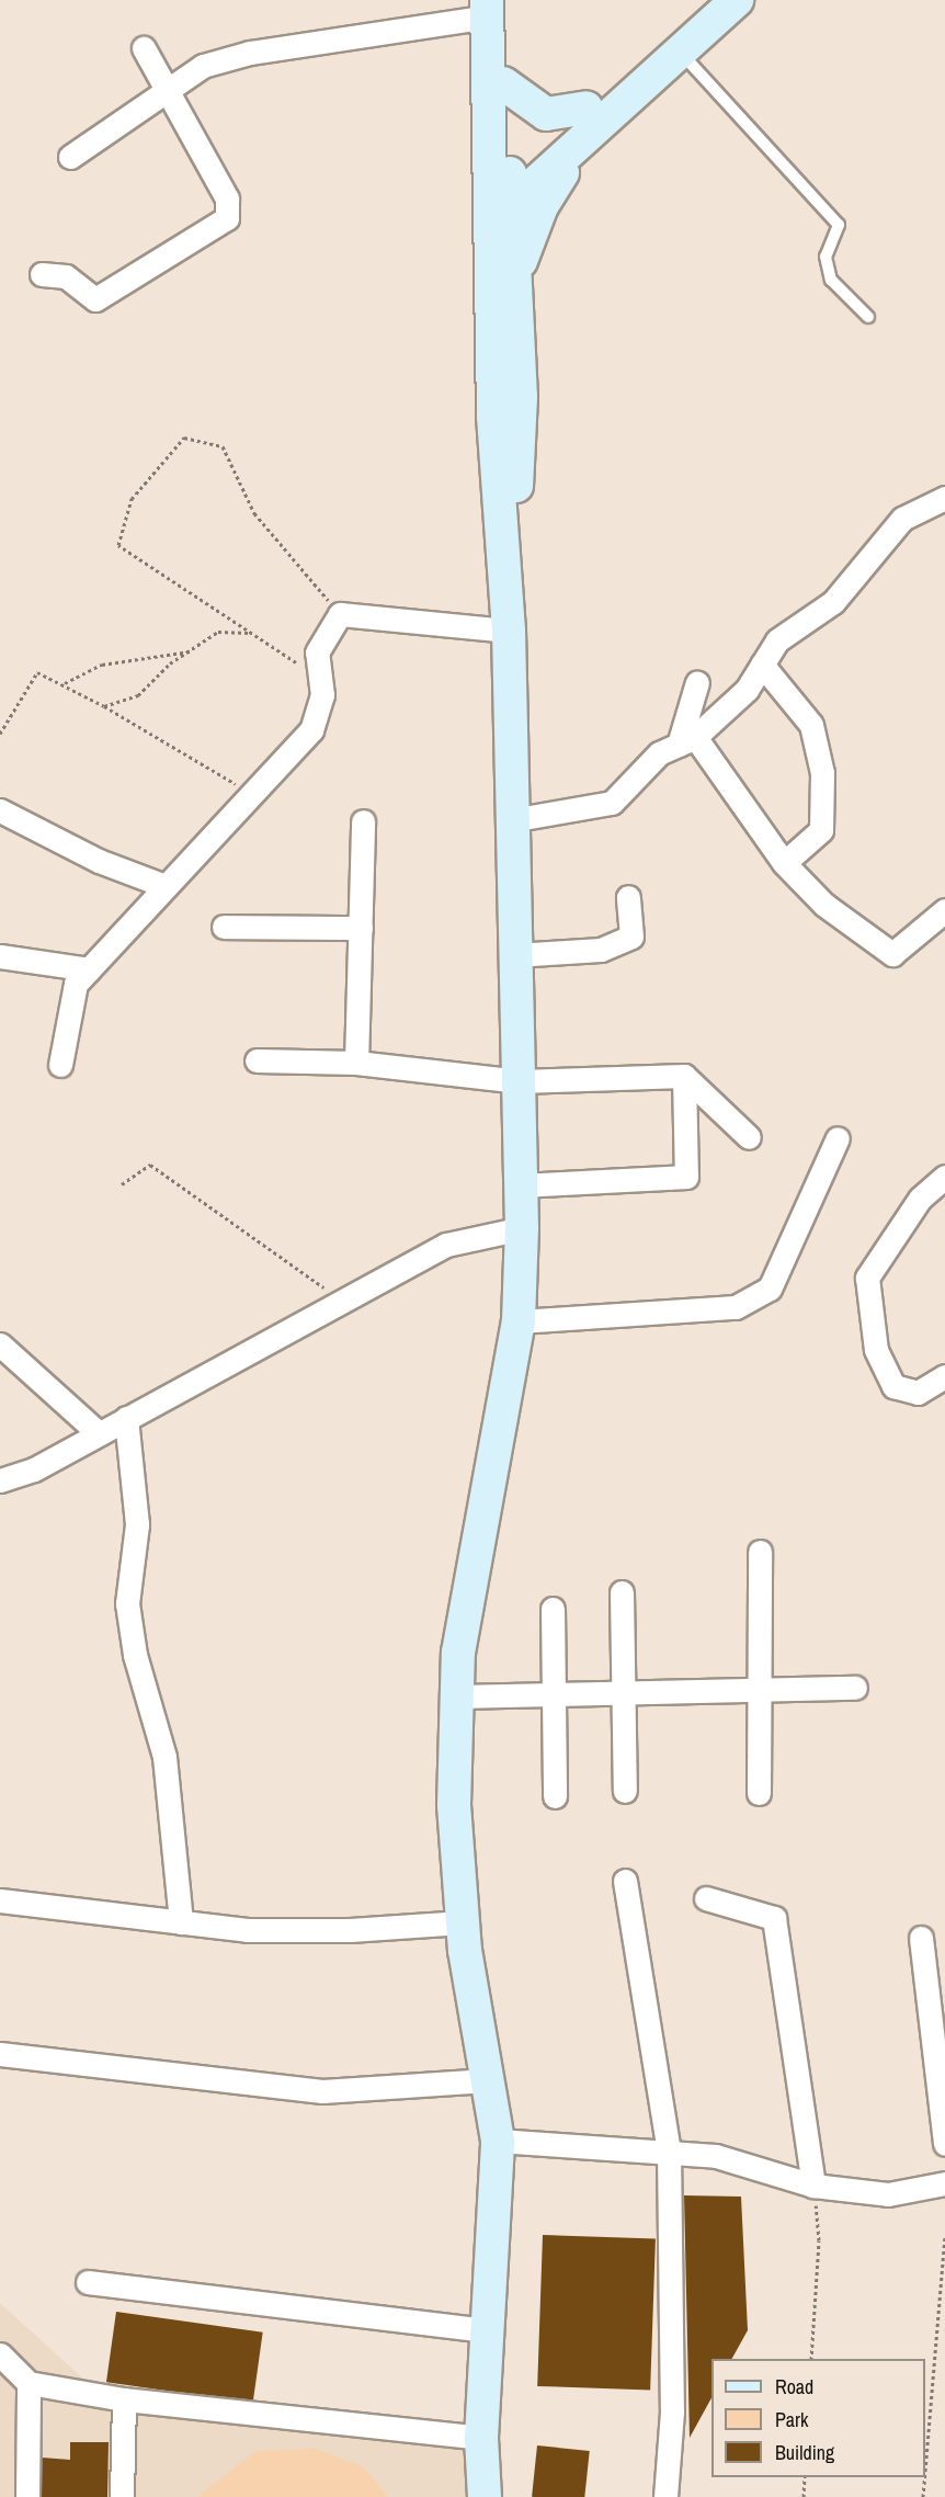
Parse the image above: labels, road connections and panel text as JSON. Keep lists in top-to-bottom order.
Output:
{
  "legend": ["Road", "Park", "Building"]
}
